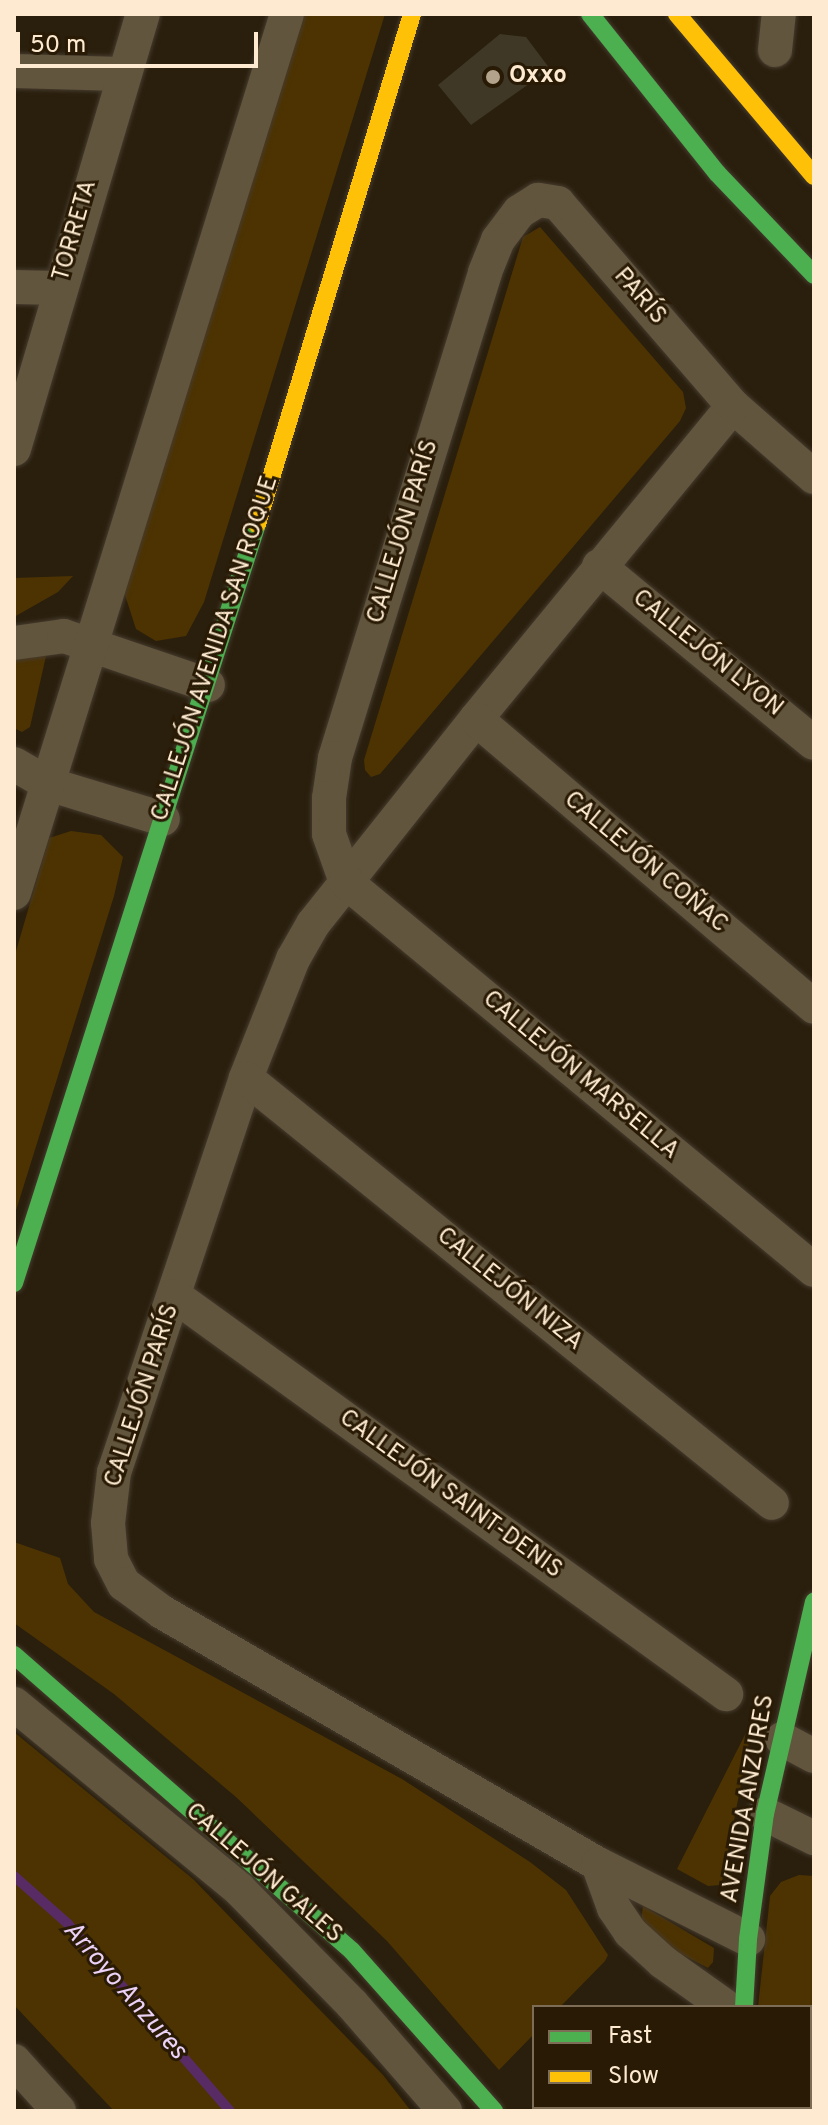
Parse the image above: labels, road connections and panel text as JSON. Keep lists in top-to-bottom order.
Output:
{
  "streets": {
    "street": [
      "TORRETA",
      "PARÍS",
      "CALLEJÓN PARÍS",
      "CALLEJÓN AVENIDA SAN ROQUE",
      "CALLEJÓN LYON",
      "CALLEJÓN COÑAC",
      "CALLEJÓN MARSELLA",
      "CALLEJÓN NIZA",
      "CALLEJÓN SAINT-DENIS",
      "AVENIDA ANZURES",
      "CALLEJÓN GALES"
    ]
  },
  "crossings": [
    ["PARÍS", "CALLEJÓN PARÍS"],
    ["CALLEJÓN PARÍS", "CALLEJÓN LYON"],
    ["CALLEJÓN PARÍS", "CALLEJÓN COÑAC"],
    ["CALLEJÓN PARÍS", "CALLEJÓN MARSELLA"],
    ["CALLEJÓN PARÍS", "CALLEJÓN NIZA"],
    ["CALLEJÓN PARÍS", "CALLEJÓN SAINT-DENIS"],
    ["CALLEJÓN PARÍS", "AVENIDA ANZURES"]
  ],
  "water": ["Arroyo Anzures"],
  "places": ["Oxxo"],
  "legend": ["Fast", "Slow"],
  "scale_bar": "50 m"
}
